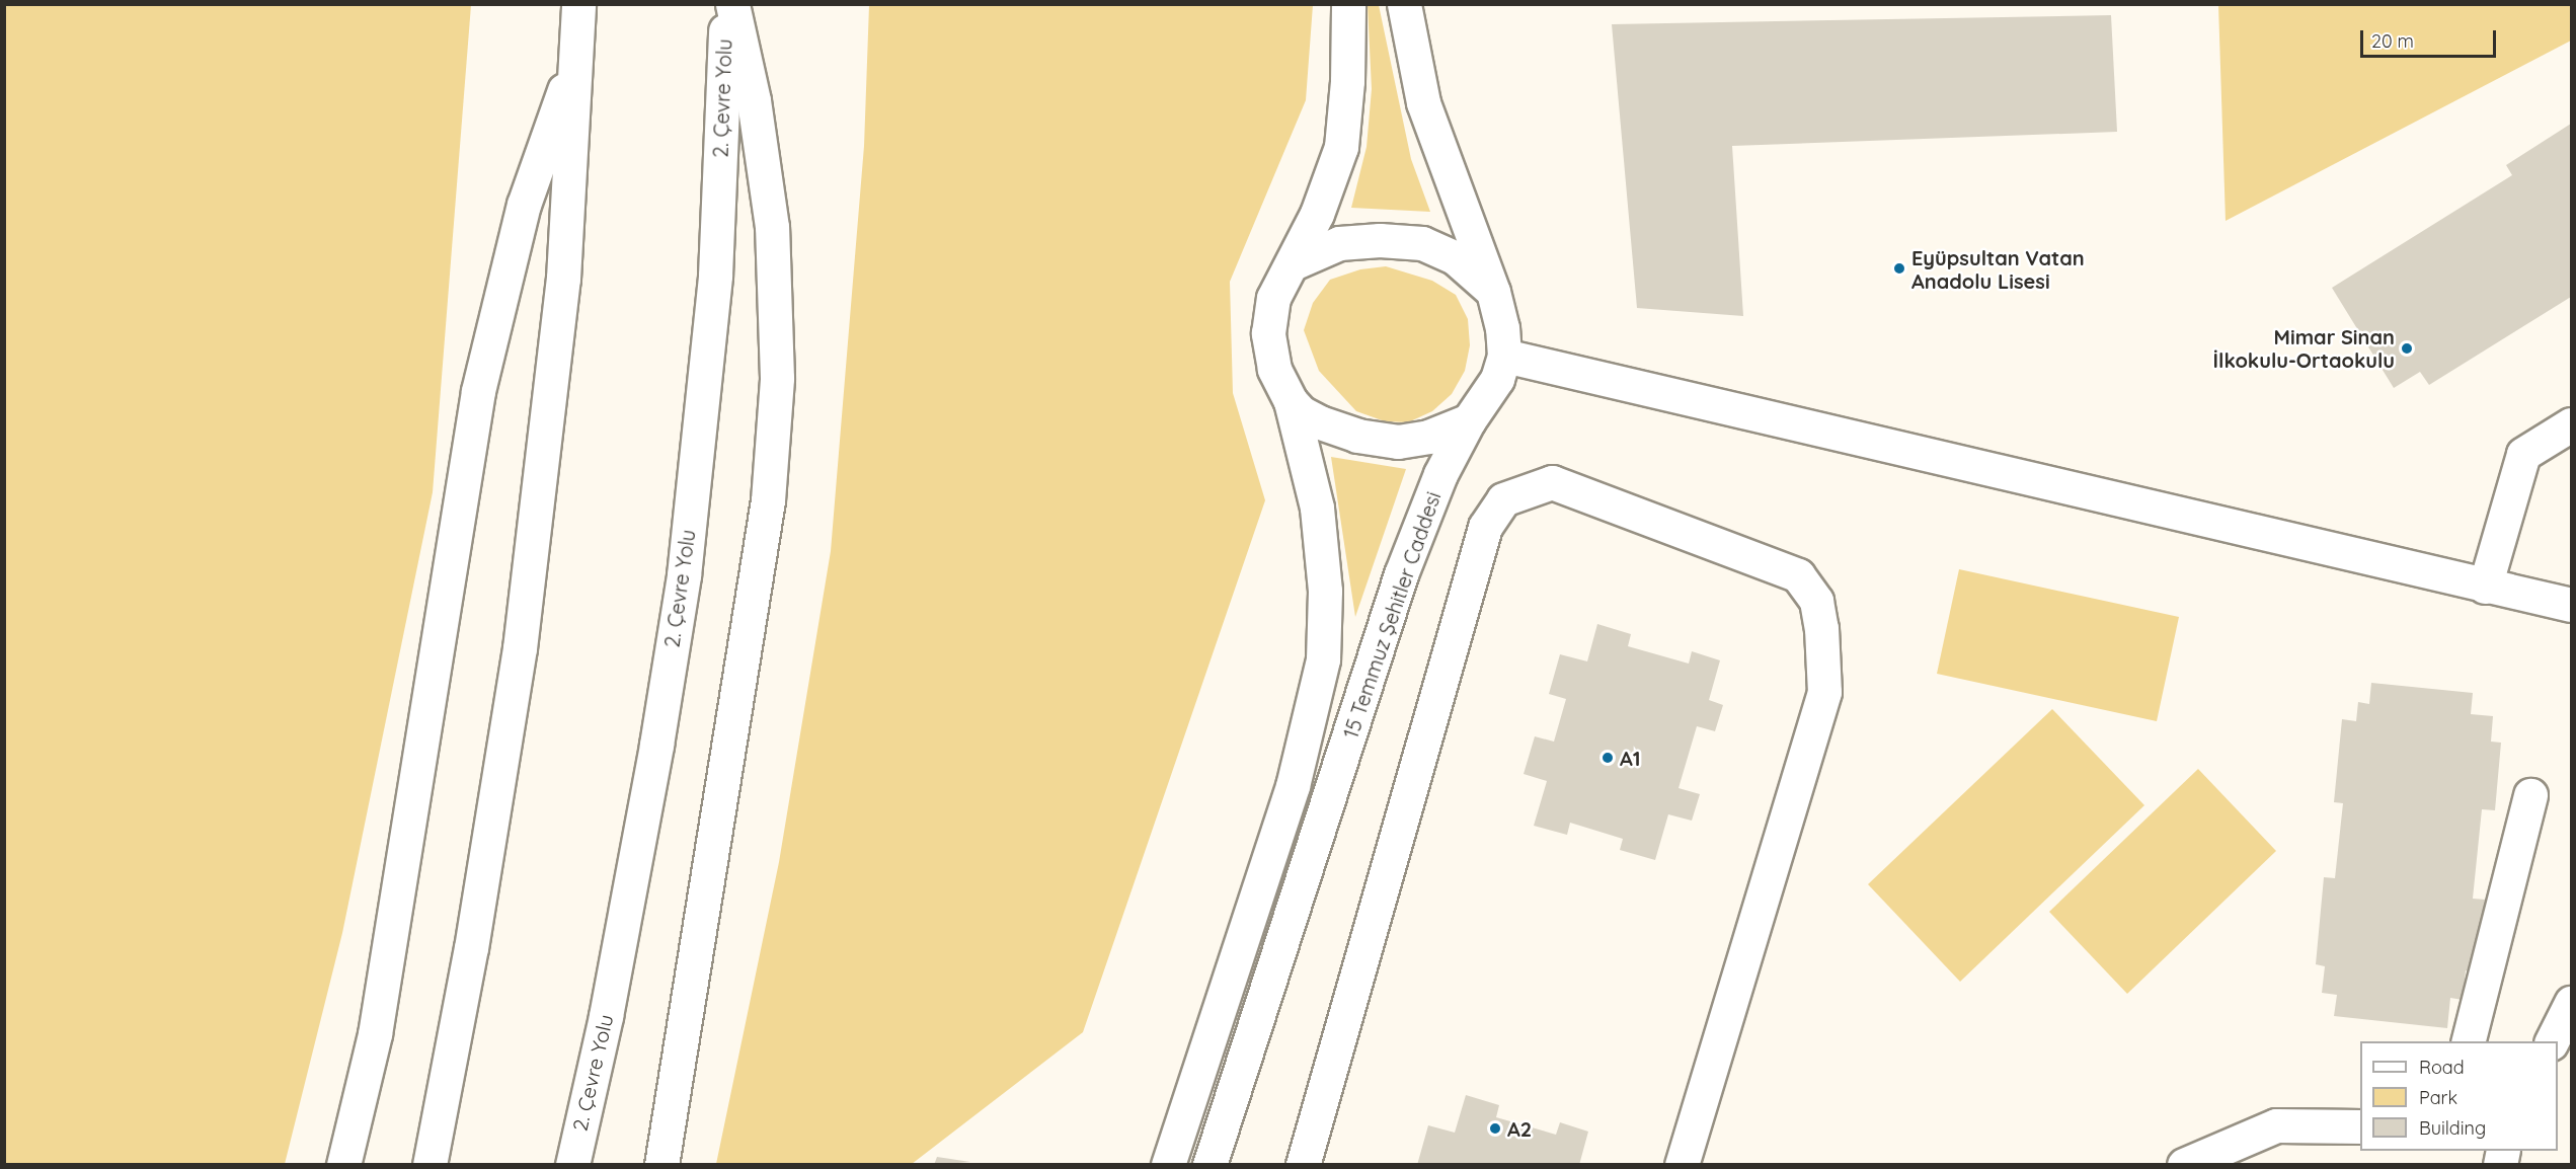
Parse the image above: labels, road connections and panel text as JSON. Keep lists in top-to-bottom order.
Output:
{
  "streets": {
    "main road": ["2. Çevre Yolu", "15 Temmuz Şehitler Caddesi"]
  },
  "places": [
    "Eyüpsultan Vatan Anadolu Lisesi",
    "Mimar Sinan İlkokulu-Ortaokulu",
    "A1",
    "A2"
  ],
  "legend": ["Road", "Park", "Building"],
  "scale_bar": "20 m"
}
